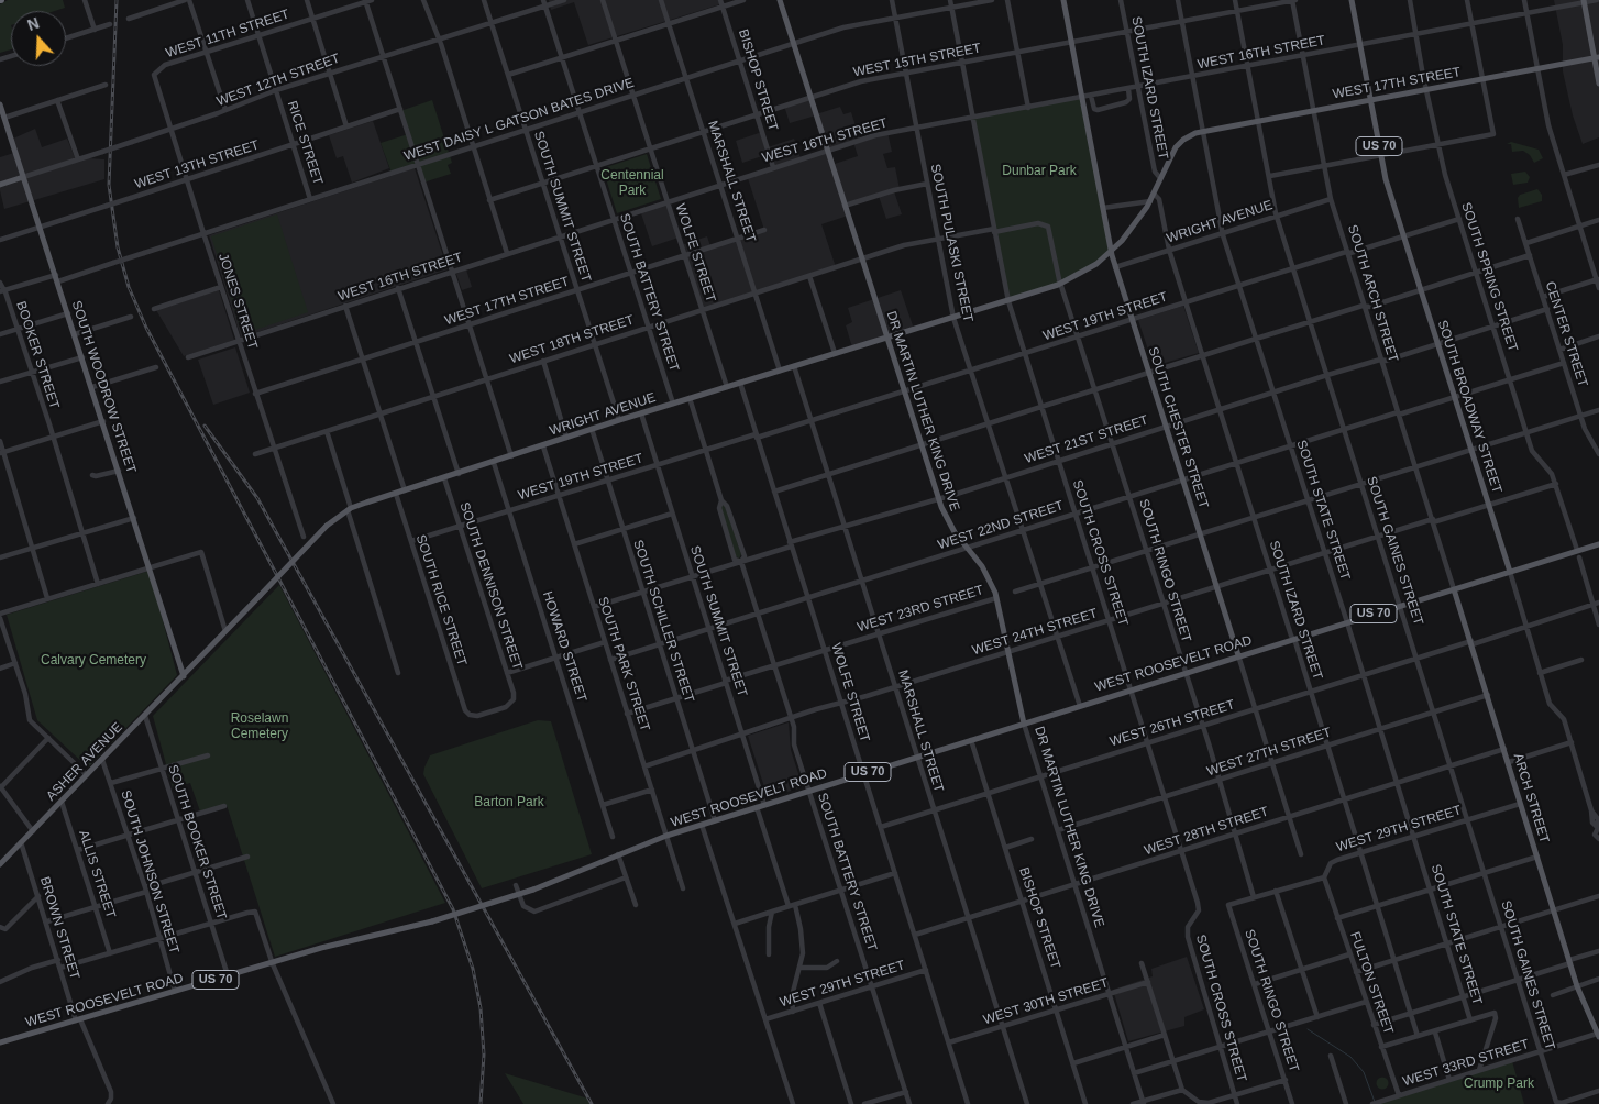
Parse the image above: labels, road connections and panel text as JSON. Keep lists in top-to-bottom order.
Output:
{
  "streets": {
    "main road": [
      "WEST 12TH STREET",
      "WEST 17TH STREET",
      "US 70",
      "WRIGHT AVENUE",
      "SOUTH WOODROW STREET",
      "SOUTH BROADWAY STREET",
      "DR MARTIN LUTHER KING DRIVE",
      "SOUTH CHESTER STREET",
      "WEST ROOSEVELT ROAD",
      "ASHER AVENUE",
      "ARCH STREET"
    ],
    "street": [
      "WEST 11TH STREET",
      "WEST 16TH STREET",
      "WEST 15TH STREET",
      "BISHOP STREET",
      "SOUTH IZARD STREET",
      "WEST DAISY L GATSON BATES DRIVE",
      "RICE STREET",
      "WEST 13TH STREET",
      "MARSHALL STREET",
      "SOUTH SUMMIT STREET",
      "SOUTH PULASKI STREET",
      "WOLFE STREET",
      "SOUTH SPRING STREET",
      "SOUTH BATTERY STREET",
      "SOUTH ARCH STREET",
      "JONES STREET",
      "WEST 19TH STREET",
      "CENTER STREET",
      "WEST 18TH STREET",
      "BOOKER STREET",
      "WEST 21ST STREET",
      "SOUTH STATE STREET",
      "WEST 22ND STREET",
      "SOUTH GAINES STREET",
      "SOUTH CROSS STREET",
      "SOUTH RINGO STREET",
      "SOUTH DENNISON STREET",
      "SOUTH RICE STREET",
      "WEST 23RD STREET",
      "SOUTH SCHILLER STREET",
      "WEST 24TH STREET",
      "HOWARD STREET",
      "SOUTH PARK STREET",
      "WEST 26TH STREET",
      "WEST 27TH STREET",
      "WEST 29TH STREET",
      "WEST 28TH STREET",
      "SOUTH BOOKER STREET",
      "SOUTH JOHNSON STREET",
      "ALLIS STREET",
      "BROWN STREET",
      "FULTON STREET",
      "WEST 30TH STREET",
      "WEST 33RD STREET"
    ]
  },
  "crossings": [
    ["WEST 11TH STREET", "RICE STREET"],
    ["WEST 11TH STREET", "JONES STREET"],
    ["WEST 16TH STREET", "BISHOP STREET"],
    ["WEST 16TH STREET", "SOUTH IZARD STREET"],
    ["WEST 16TH STREET", "MARSHALL STREET"],
    ["WEST 16TH STREET", "SOUTH SUMMIT STREET"],
    ["WEST 16TH STREET", "SOUTH PULASKI STREET"],
    ["WEST 16TH STREET", "WOLFE STREET"],
    ["WEST 16TH STREET", "SOUTH SPRING STREET"],
    ["WEST 16TH STREET", "SOUTH BATTERY STREET"],
    ["WEST 16TH STREET", "SOUTH ARCH STREET"],
    ["WEST 16TH STREET", "JONES STREET"],
    ["WEST 16TH STREET", "SOUTH BROADWAY STREET"],
    ["WEST 16TH STREET", "DR MARTIN LUTHER KING DRIVE"],
    ["WEST 16TH STREET", "SOUTH CHESTER STREET"],
    ["WEST 16TH STREET", "SOUTH STATE STREET"],
    ["WEST 16TH STREET", "SOUTH GAINES STREET"],
    ["WEST 16TH STREET", "SOUTH CROSS STREET"],
    ["WEST 15TH STREET", "BISHOP STREET"],
    ["WEST 15TH STREET", "SOUTH IZARD STREET"],
    ["WEST 15TH STREET", "MARSHALL STREET"],
    ["WEST 15TH STREET", "SOUTH SUMMIT STREET"],
    ["WEST 15TH STREET", "SOUTH PULASKI STREET"],
    ["WEST 15TH STREET", "WOLFE STREET"],
    ["WEST 15TH STREET", "SOUTH BATTERY STREET"],
    ["WEST 15TH STREET", "SOUTH ARCH STREET"],
    ["WEST 15TH STREET", "DR MARTIN LUTHER KING DRIVE"],
    ["WEST 15TH STREET", "SOUTH CHESTER STREET"],
    ["WEST 15TH STREET", "SOUTH STATE STREET"],
    ["WEST 15TH STREET", "SOUTH GAINES STREET"],
    ["WEST 15TH STREET", "SOUTH CROSS STREET"],
    ["WEST 12TH STREET", "RICE STREET"],
    ["WEST 12TH STREET", "SOUTH SUMMIT STREET"],
    ["WEST 12TH STREET", "SOUTH BATTERY STREET"],
    ["WEST 12TH STREET", "JONES STREET"],
    ["WEST 12TH STREET", "SOUTH WOODROW STREET"],
    ["BISHOP STREET", "WEST DAISY L GATSON BATES DRIVE"],
    ["BISHOP STREET", "WEST ROOSEVELT ROAD"],
    ["BISHOP STREET", "WEST 26TH STREET"],
    ["BISHOP STREET", "WEST 28TH STREET"],
    ["BISHOP STREET", "WEST 30TH STREET"],
    ["WEST 17TH STREET", "SOUTH IZARD STREET"],
    ["WEST 17TH STREET", "MARSHALL STREET"],
    ["WEST 17TH STREET", "SOUTH SUMMIT STREET"],
    ["WEST 17TH STREET", "WRIGHT AVENUE"],
    ["WEST 17TH STREET", "WOLFE STREET"],
    ["WEST 17TH STREET", "SOUTH SPRING STREET"],
    ["WEST 17TH STREET", "SOUTH BATTERY STREET"],
    ["WEST 17TH STREET", "SOUTH ARCH STREET"],
    ["WEST 17TH STREET", "JONES STREET"],
    ["WEST 17TH STREET", "SOUTH BROADWAY STREET"],
    ["WEST 17TH STREET", "SOUTH STATE STREET"],
    ["WEST 17TH STREET", "SOUTH GAINES STREET"],
    ["SOUTH IZARD STREET", "WRIGHT AVENUE"],
    ["SOUTH IZARD STREET", "WEST 19TH STREET"],
    ["SOUTH IZARD STREET", "WEST 21ST STREET"],
    ["SOUTH IZARD STREET", "WEST 22ND STREET"],
    ["SOUTH IZARD STREET", "WEST 24TH STREET"],
    ["SOUTH IZARD STREET", "WEST ROOSEVELT ROAD"],
    ["SOUTH IZARD STREET", "WEST 26TH STREET"],
    ["SOUTH IZARD STREET", "WEST 27TH STREET"],
    ["SOUTH IZARD STREET", "WEST 29TH STREET"],
    ["SOUTH IZARD STREET", "WEST 28TH STREET"],
    ["WEST DAISY L GATSON BATES DRIVE", "RICE STREET"],
    ["WEST DAISY L GATSON BATES DRIVE", "MARSHALL STREET"],
    ["WEST DAISY L GATSON BATES DRIVE", "SOUTH SUMMIT STREET"],
    ["WEST DAISY L GATSON BATES DRIVE", "SOUTH PULASKI STREET"],
    ["WEST DAISY L GATSON BATES DRIVE", "WOLFE STREET"],
    ["WEST DAISY L GATSON BATES DRIVE", "SOUTH BATTERY STREET"],
    ["WEST DAISY L GATSON BATES DRIVE", "JONES STREET"],
    ["WEST DAISY L GATSON BATES DRIVE", "BOOKER STREET"],
    ["WEST DAISY L GATSON BATES DRIVE", "SOUTH WOODROW STREET"],
    ["WEST DAISY L GATSON BATES DRIVE", "DR MARTIN LUTHER KING DRIVE"],
    ["WEST DAISY L GATSON BATES DRIVE", "SOUTH CROSS STREET"],
    ["RICE STREET", "WEST 13TH STREET"],
    ["WEST 13TH STREET", "JONES STREET"],
    ["WEST 13TH STREET", "SOUTH WOODROW STREET"],
    ["MARSHALL STREET", "WRIGHT AVENUE"],
    ["MARSHALL STREET", "WEST 19TH STREET"],
    ["MARSHALL STREET", "WEST 18TH STREET"],
    ["MARSHALL STREET", "WEST 21ST STREET"],
    ["MARSHALL STREET", "WEST 22ND STREET"],
    ["MARSHALL STREET", "WEST 23RD STREET"],
    ["MARSHALL STREET", "WEST 24TH STREET"],
    ["MARSHALL STREET", "WEST ROOSEVELT ROAD"],
    ["MARSHALL STREET", "WEST 26TH STREET"],
    ["MARSHALL STREET", "WEST 28TH STREET"],
    ["MARSHALL STREET", "WEST 30TH STREET"],
    ["SOUTH SUMMIT STREET", "WRIGHT AVENUE"],
    ["SOUTH SUMMIT STREET", "WEST 19TH STREET"],
    ["SOUTH SUMMIT STREET", "WEST 18TH STREET"],
    ["SOUTH SUMMIT STREET", "WEST 21ST STREET"],
    ["SOUTH SUMMIT STREET", "WEST 22ND STREET"],
    ["SOUTH SUMMIT STREET", "WEST 23RD STREET"],
    ["SOUTH SUMMIT STREET", "WEST 24TH STREET"],
    ["SOUTH SUMMIT STREET", "WEST ROOSEVELT ROAD"],
    ["WRIGHT AVENUE", "SOUTH PULASKI STREET"],
    ["WRIGHT AVENUE", "WOLFE STREET"],
    ["WRIGHT AVENUE", "SOUTH BATTERY STREET"],
    ["WRIGHT AVENUE", "SOUTH ARCH STREET"],
    ["WRIGHT AVENUE", "SOUTH WOODROW STREET"],
    ["WRIGHT AVENUE", "DR MARTIN LUTHER KING DRIVE"],
    ["WRIGHT AVENUE", "SOUTH CHESTER STREET"],
    ["WRIGHT AVENUE", "SOUTH STATE STREET"],
    ["WRIGHT AVENUE", "SOUTH GAINES STREET"],
    ["WRIGHT AVENUE", "SOUTH CROSS STREET"],
    ["WRIGHT AVENUE", "SOUTH RINGO STREET"],
    ["WRIGHT AVENUE", "SOUTH DENNISON STREET"],
    ["WRIGHT AVENUE", "SOUTH RICE STREET"],
    ["WRIGHT AVENUE", "SOUTH SCHILLER STREET"],
    ["WRIGHT AVENUE", "HOWARD STREET"],
    ["WRIGHT AVENUE", "SOUTH PARK STREET"],
    ["WRIGHT AVENUE", "ASHER AVENUE"],
    ["SOUTH PULASKI STREET", "WEST 19TH STREET"],
    ["SOUTH PULASKI STREET", "WEST 18TH STREET"],
    ["SOUTH PULASKI STREET", "WEST 21ST STREET"],
    ["SOUTH PULASKI STREET", "WEST 22ND STREET"],
    ["SOUTH PULASKI STREET", "WEST 24TH STREET"],
    ["SOUTH PULASKI STREET", "WEST ROOSEVELT ROAD"],
    ["WOLFE STREET", "WEST 19TH STREET"],
    ["WOLFE STREET", "WEST 18TH STREET"],
    ["WOLFE STREET", "WEST 21ST STREET"],
    ["WOLFE STREET", "WEST 22ND STREET"],
    ["WOLFE STREET", "WEST 23RD STREET"],
    ["WOLFE STREET", "WEST 24TH STREET"],
    ["WOLFE STREET", "WEST ROOSEVELT ROAD"],
    ["WOLFE STREET", "WEST 26TH STREET"],
    ["WOLFE STREET", "WEST 29TH STREET"],
    ["WOLFE STREET", "WEST 28TH STREET"],
    ["WOLFE STREET", "WEST 30TH STREET"],
    ["SOUTH SPRING STREET", "WEST 19TH STREET"],
    ["SOUTH SPRING STREET", "WEST 21ST STREET"],
    ["SOUTH SPRING STREET", "WEST 22ND STREET"],
    ["SOUTH SPRING STREET", "WEST 24TH STREET"],
    ["SOUTH SPRING STREET", "WEST ROOSEVELT ROAD"],
    ["SOUTH BATTERY STREET", "WEST 19TH STREET"],
    ["SOUTH BATTERY STREET", "WEST 18TH STREET"],
    ["SOUTH BATTERY STREET", "WEST 21ST STREET"],
    ["SOUTH BATTERY STREET", "WEST 22ND STREET"],
    ["SOUTH BATTERY STREET", "WEST 23RD STREET"],
    ["SOUTH BATTERY STREET", "WEST 24TH STREET"],
    ["SOUTH BATTERY STREET", "WEST ROOSEVELT ROAD"],
    ["SOUTH BATTERY STREET", "WEST 29TH STREET"],
    ["SOUTH ARCH STREET", "WEST 19TH STREET"],
    ["SOUTH ARCH STREET", "WEST 21ST STREET"],
    ["SOUTH ARCH STREET", "WEST 22ND STREET"],
    ["SOUTH ARCH STREET", "WEST 24TH STREET"],
    ["SOUTH ARCH STREET", "WEST ROOSEVELT ROAD"],
    ["SOUTH ARCH STREET", "ARCH STREET"],
    ["JONES STREET", "WEST 18TH STREET"],
    ["WEST 19TH STREET", "SOUTH BROADWAY STREET"],
    ["WEST 19TH STREET", "DR MARTIN LUTHER KING DRIVE"],
    ["WEST 19TH STREET", "SOUTH CHESTER STREET"],
    ["WEST 19TH STREET", "SOUTH STATE STREET"],
    ["WEST 19TH STREET", "SOUTH GAINES STREET"],
    ["WEST 19TH STREET", "SOUTH CROSS STREET"],
    ["WEST 19TH STREET", "SOUTH RINGO STREET"],
    ["WEST 19TH STREET", "SOUTH DENNISON STREET"],
    ["WEST 19TH STREET", "SOUTH RICE STREET"],
    ["WEST 19TH STREET", "SOUTH SCHILLER STREET"],
    ["WEST 19TH STREET", "HOWARD STREET"],
    ["WEST 19TH STREET", "SOUTH PARK STREET"],
    ["CENTER STREET", "WEST 21ST STREET"],
    ["CENTER STREET", "WEST 22ND STREET"],
    ["WEST 18TH STREET", "DR MARTIN LUTHER KING DRIVE"],
    ["WEST 18TH STREET", "SOUTH CROSS STREET"],
    ["WEST 18TH STREET", "SOUTH RINGO STREET"],
    ["SOUTH WOODROW STREET", "ASHER AVENUE"],
    ["SOUTH BROADWAY STREET", "WEST 21ST STREET"],
    ["SOUTH BROADWAY STREET", "WEST 22ND STREET"],
    ["SOUTH BROADWAY STREET", "WEST 24TH STREET"],
    ["SOUTH BROADWAY STREET", "WEST ROOSEVELT ROAD"],
    ["SOUTH BROADWAY STREET", "WEST 26TH STREET"],
    ["DR MARTIN LUTHER KING DRIVE", "WEST 21ST STREET"],
    ["DR MARTIN LUTHER KING DRIVE", "WEST 22ND STREET"],
    ["DR MARTIN LUTHER KING DRIVE", "WEST 23RD STREET"],
    ["DR MARTIN LUTHER KING DRIVE", "WEST 24TH STREET"],
    ["DR MARTIN LUTHER KING DRIVE", "WEST ROOSEVELT ROAD"],
    ["DR MARTIN LUTHER KING DRIVE", "WEST 26TH STREET"],
    ["DR MARTIN LUTHER KING DRIVE", "WEST 27TH STREET"],
    ["DR MARTIN LUTHER KING DRIVE", "WEST 28TH STREET"],
    ["DR MARTIN LUTHER KING DRIVE", "WEST 30TH STREET"],
    ["SOUTH CHESTER STREET", "WEST 21ST STREET"],
    ["SOUTH CHESTER STREET", "WEST 22ND STREET"],
    ["SOUTH CHESTER STREET", "WEST 24TH STREET"],
    ["SOUTH CHESTER STREET", "WEST ROOSEVELT ROAD"],
    ["SOUTH CHESTER STREET", "WEST 26TH STREET"],
    ["SOUTH CHESTER STREET", "WEST 27TH STREET"],
    ["SOUTH CHESTER STREET", "WEST 28TH STREET"],
    ["WEST 21ST STREET", "SOUTH STATE STREET"],
    ["WEST 21ST STREET", "SOUTH GAINES STREET"],
    ["WEST 21ST STREET", "SOUTH CROSS STREET"],
    ["WEST 21ST STREET", "SOUTH RINGO STREET"],
    ["WEST 21ST STREET", "SOUTH SCHILLER STREET"],
    ["WEST 21ST STREET", "SOUTH PARK STREET"],
    ["SOUTH STATE STREET", "WEST 22ND STREET"],
    ["SOUTH STATE STREET", "WEST 24TH STREET"],
    ["SOUTH STATE STREET", "WEST ROOSEVELT ROAD"],
    ["SOUTH STATE STREET", "WEST 26TH STREET"],
    ["SOUTH STATE STREET", "WEST 27TH STREET"],
    ["SOUTH STATE STREET", "WEST 29TH STREET"],
    ["SOUTH STATE STREET", "WEST 28TH STREET"],
    ["WEST 22ND STREET", "SOUTH GAINES STREET"],
    ["WEST 22ND STREET", "SOUTH CROSS STREET"],
    ["WEST 22ND STREET", "SOUTH RINGO STREET"],
    ["WEST 22ND STREET", "SOUTH SCHILLER STREET"],
    ["WEST 22ND STREET", "SOUTH PARK STREET"],
    ["SOUTH GAINES STREET", "WEST 24TH STREET"],
    ["SOUTH GAINES STREET", "WEST ROOSEVELT ROAD"],
    ["SOUTH GAINES STREET", "WEST 26TH STREET"],
    ["SOUTH GAINES STREET", "WEST 27TH STREET"],
    ["SOUTH GAINES STREET", "WEST 29TH STREET"],
    ["SOUTH GAINES STREET", "WEST 28TH STREET"],
    ["SOUTH GAINES STREET", "WEST 33RD STREET"],
    ["SOUTH CROSS STREET", "WEST 24TH STREET"],
    ["SOUTH CROSS STREET", "WEST ROOSEVELT ROAD"],
    ["SOUTH CROSS STREET", "WEST 26TH STREET"],
    ["SOUTH CROSS STREET", "WEST 27TH STREET"],
    ["SOUTH CROSS STREET", "WEST 28TH STREET"],
    ["SOUTH RINGO STREET", "WEST 24TH STREET"],
    ["SOUTH RINGO STREET", "WEST ROOSEVELT ROAD"],
    ["SOUTH RINGO STREET", "WEST 26TH STREET"],
    ["SOUTH RINGO STREET", "WEST 27TH STREET"],
    ["SOUTH RINGO STREET", "WEST 28TH STREET"],
    ["SOUTH DENNISON STREET", "SOUTH RICE STREET"],
    ["WEST 23RD STREET", "SOUTH SCHILLER STREET"],
    ["WEST 23RD STREET", "SOUTH PARK STREET"],
    ["SOUTH SCHILLER STREET", "WEST 24TH STREET"],
    ["SOUTH SCHILLER STREET", "WEST ROOSEVELT ROAD"],
    ["WEST 24TH STREET", "SOUTH PARK STREET"],
    ["SOUTH PARK STREET", "WEST ROOSEVELT ROAD"],
    ["WEST ROOSEVELT ROAD", "ARCH STREET"],
    ["WEST ROOSEVELT ROAD", "SOUTH BOOKER STREET"],
    ["WEST ROOSEVELT ROAD", "SOUTH JOHNSON STREET"],
    ["WEST ROOSEVELT ROAD", "BROWN STREET"],
    ["WEST 26TH STREET", "ARCH STREET"],
    ["WEST 27TH STREET", "ARCH STREET"],
    ["ASHER AVENUE", "SOUTH BOOKER STREET"],
    ["ASHER AVENUE", "SOUTH JOHNSON STREET"],
    ["ASHER AVENUE", "ALLIS STREET"],
    ["ASHER AVENUE", "BROWN STREET"],
    ["ARCH STREET", "WEST 29TH STREET"],
    ["ARCH STREET", "WEST 28TH STREET"],
    ["ARCH STREET", "WEST 33RD STREET"],
    ["WEST 29TH STREET", "FULTON STREET"],
    ["FULTON STREET", "WEST 33RD STREET"]
  ],
  "parks": [
    "Dunbar Park",
    "Centennial Park",
    "Calvary Cemetery",
    "Roselawn Cemetery",
    "Barton Park",
    "Crump Park"
  ],
  "north": "top"
}
